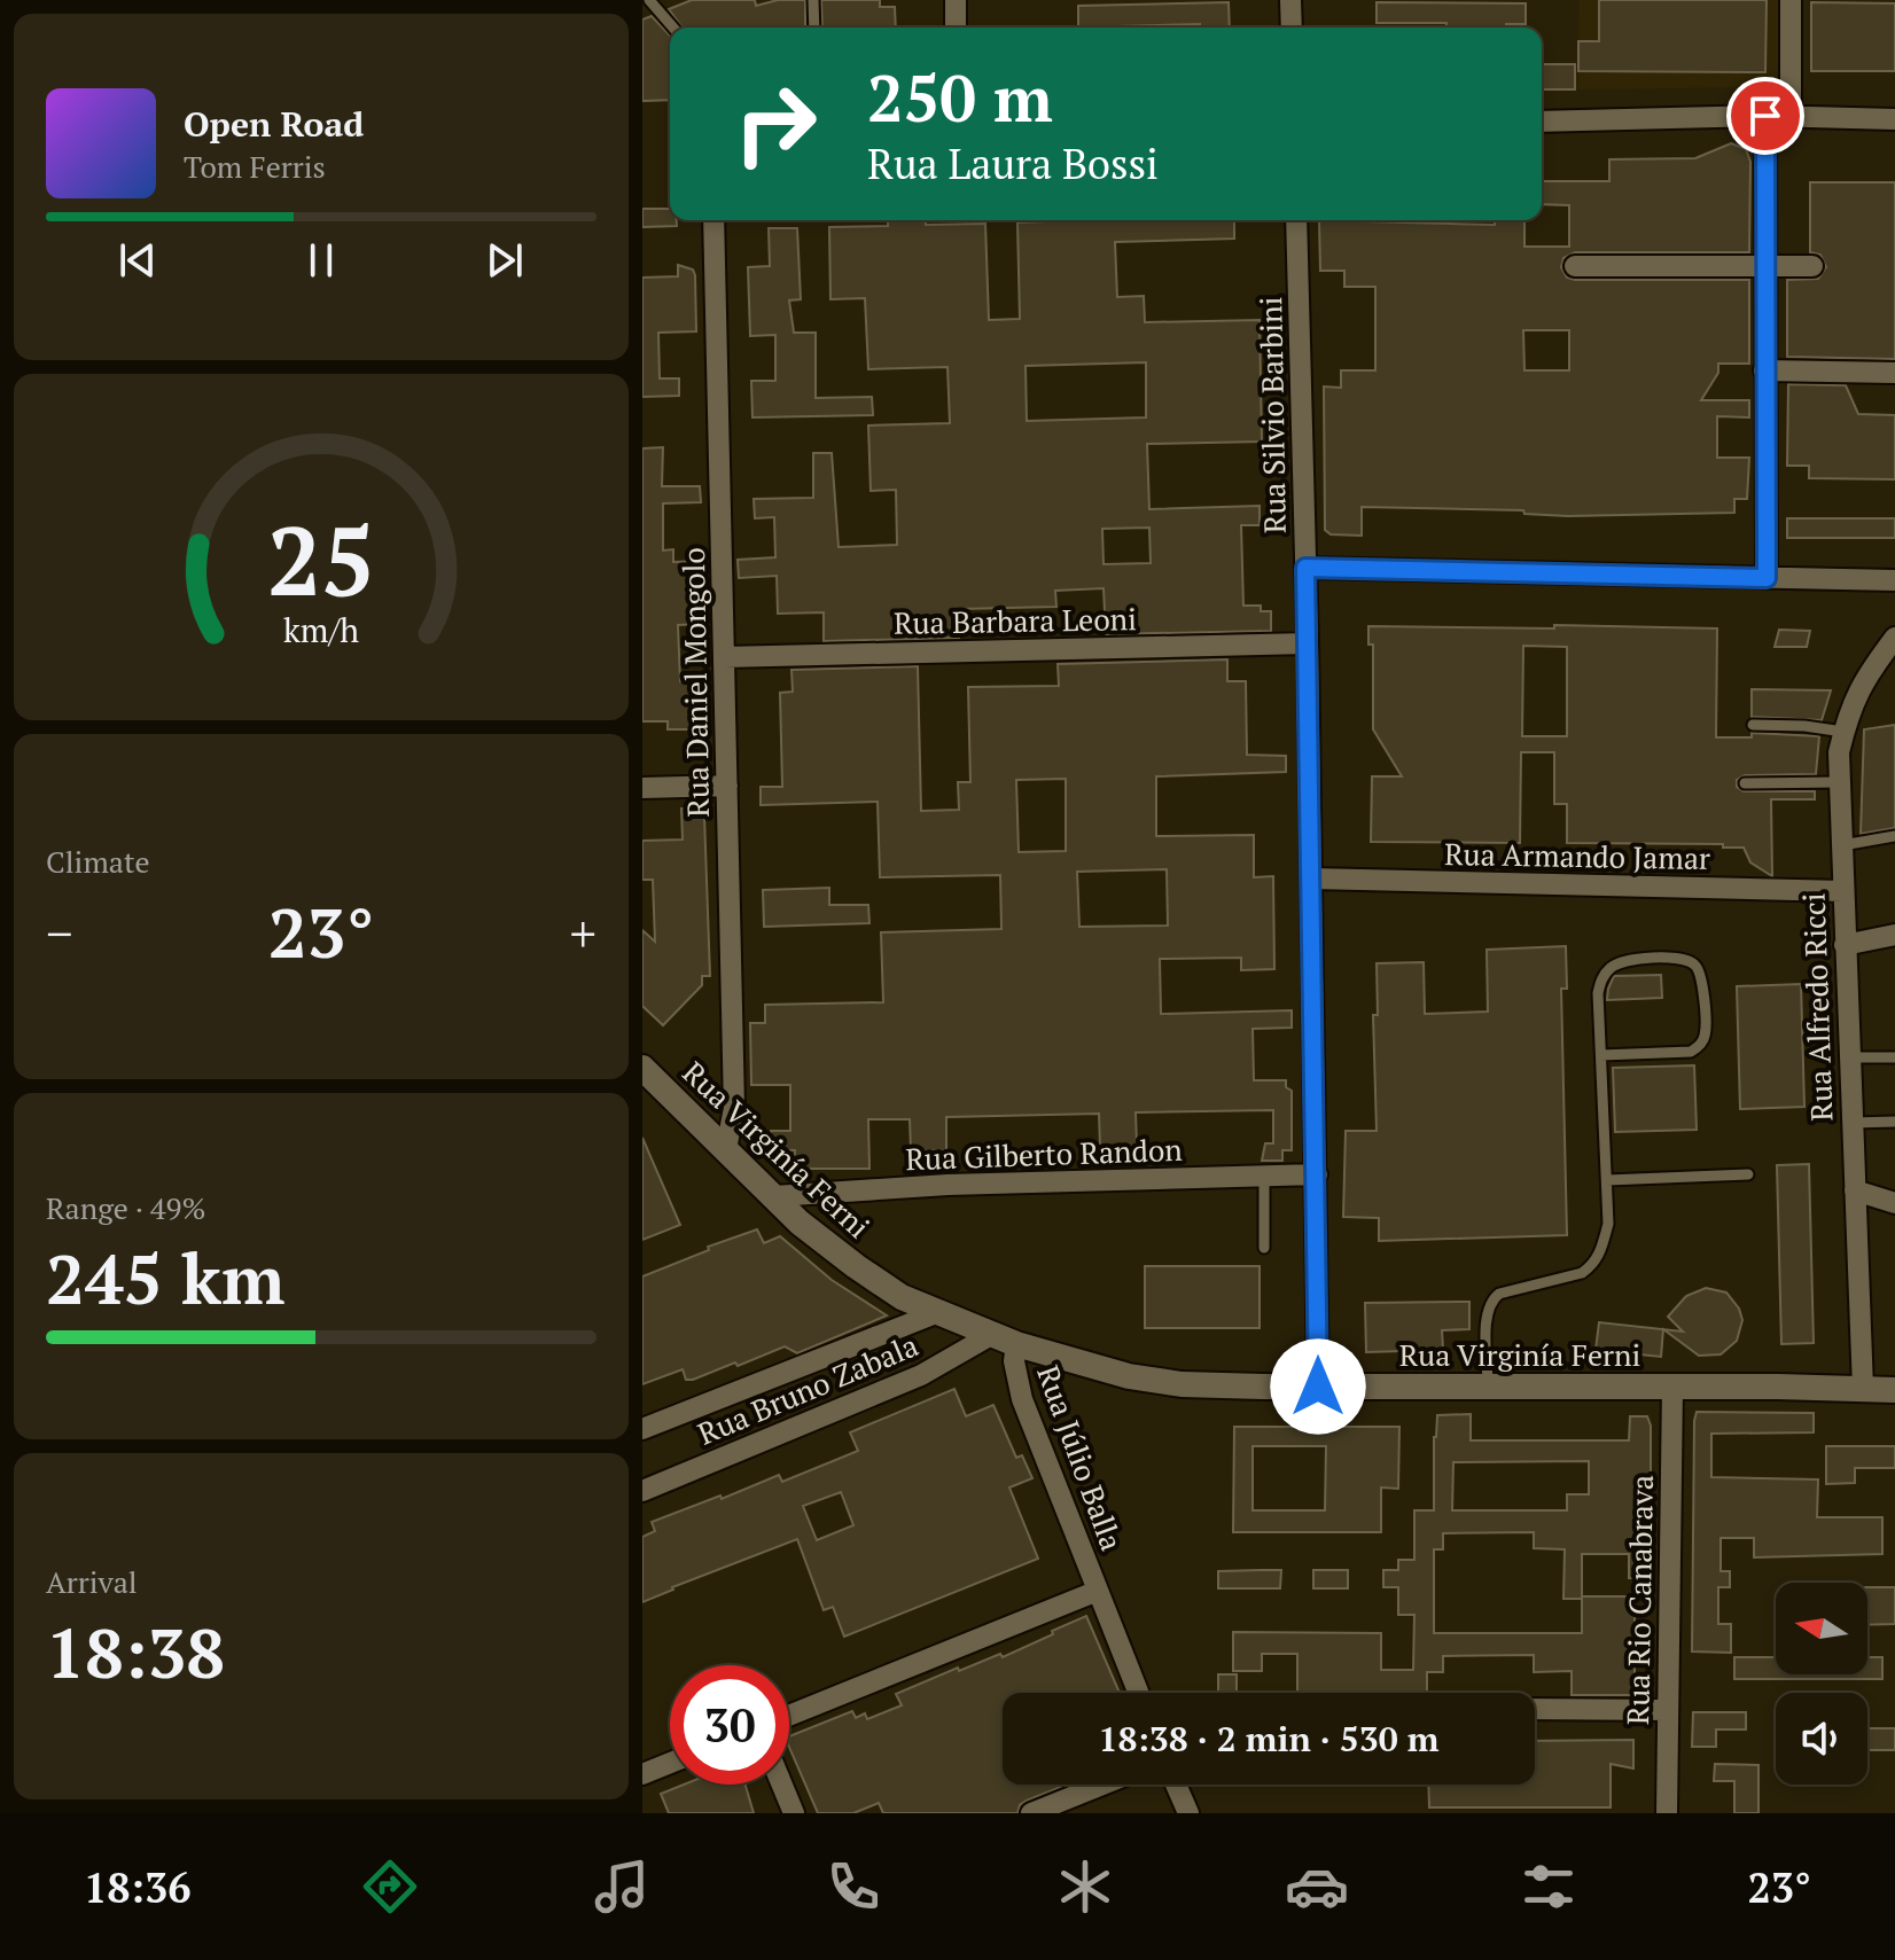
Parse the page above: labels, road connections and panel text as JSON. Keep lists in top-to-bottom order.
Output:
{
  "streets": {
    "street": [
      "Rua Silvio Barbini",
      "Rua Barbara Leoni",
      "Rua Daniel Mongolo",
      "Rua Armando Jamar",
      "Rua Alfredo Ricci",
      "Rua Virginía Ferni",
      "Rua Gilberto Randon",
      "Rua Bruno Zabala",
      "Rua Júlio Balla",
      "Rua Rio Canabrava"
    ]
  },
  "crossings": [
    ["Rua Silvio Barbini", "Rua Barbara Leoni"],
    ["Rua Silvio Barbini", "Rua Armando Jamar"],
    ["Rua Silvio Barbini", "Rua Virginía Ferni"],
    ["Rua Silvio Barbini", "Rua Gilberto Randon"],
    ["Rua Barbara Leoni", "Rua Daniel Mongolo"],
    ["Rua Daniel Mongolo", "Rua Virginía Ferni"],
    ["Rua Armando Jamar", "Rua Alfredo Ricci"],
    ["Rua Alfredo Ricci", "Rua Virginía Ferni"],
    ["Rua Virginía Ferni", "Rua Gilberto Randon"],
    ["Rua Virginía Ferni", "Rua Bruno Zabala"],
    ["Rua Virginía Ferni", "Rua Júlio Balla"],
    ["Rua Virginía Ferni", "Rua Rio Canabrava"]
  ],
  "north": "left",
  "page": {
    "turn": ["250 m", "Rua Laura Bossi"],
    "song": ["Open Road", "Tom Ferris"],
    "tile": [
      "Climate",
      ["Range · 49%", "245 km"],
      ["Arrival", "18:38"]
    ],
    "heat": ["−", "23°", "+"],
    "limit": "30",
    "trip": "18:38 · 2 min · 530 m",
    "tabs": ["18:36", "23°"],
    "gauge": ["25", "km/h"]
  }
}
